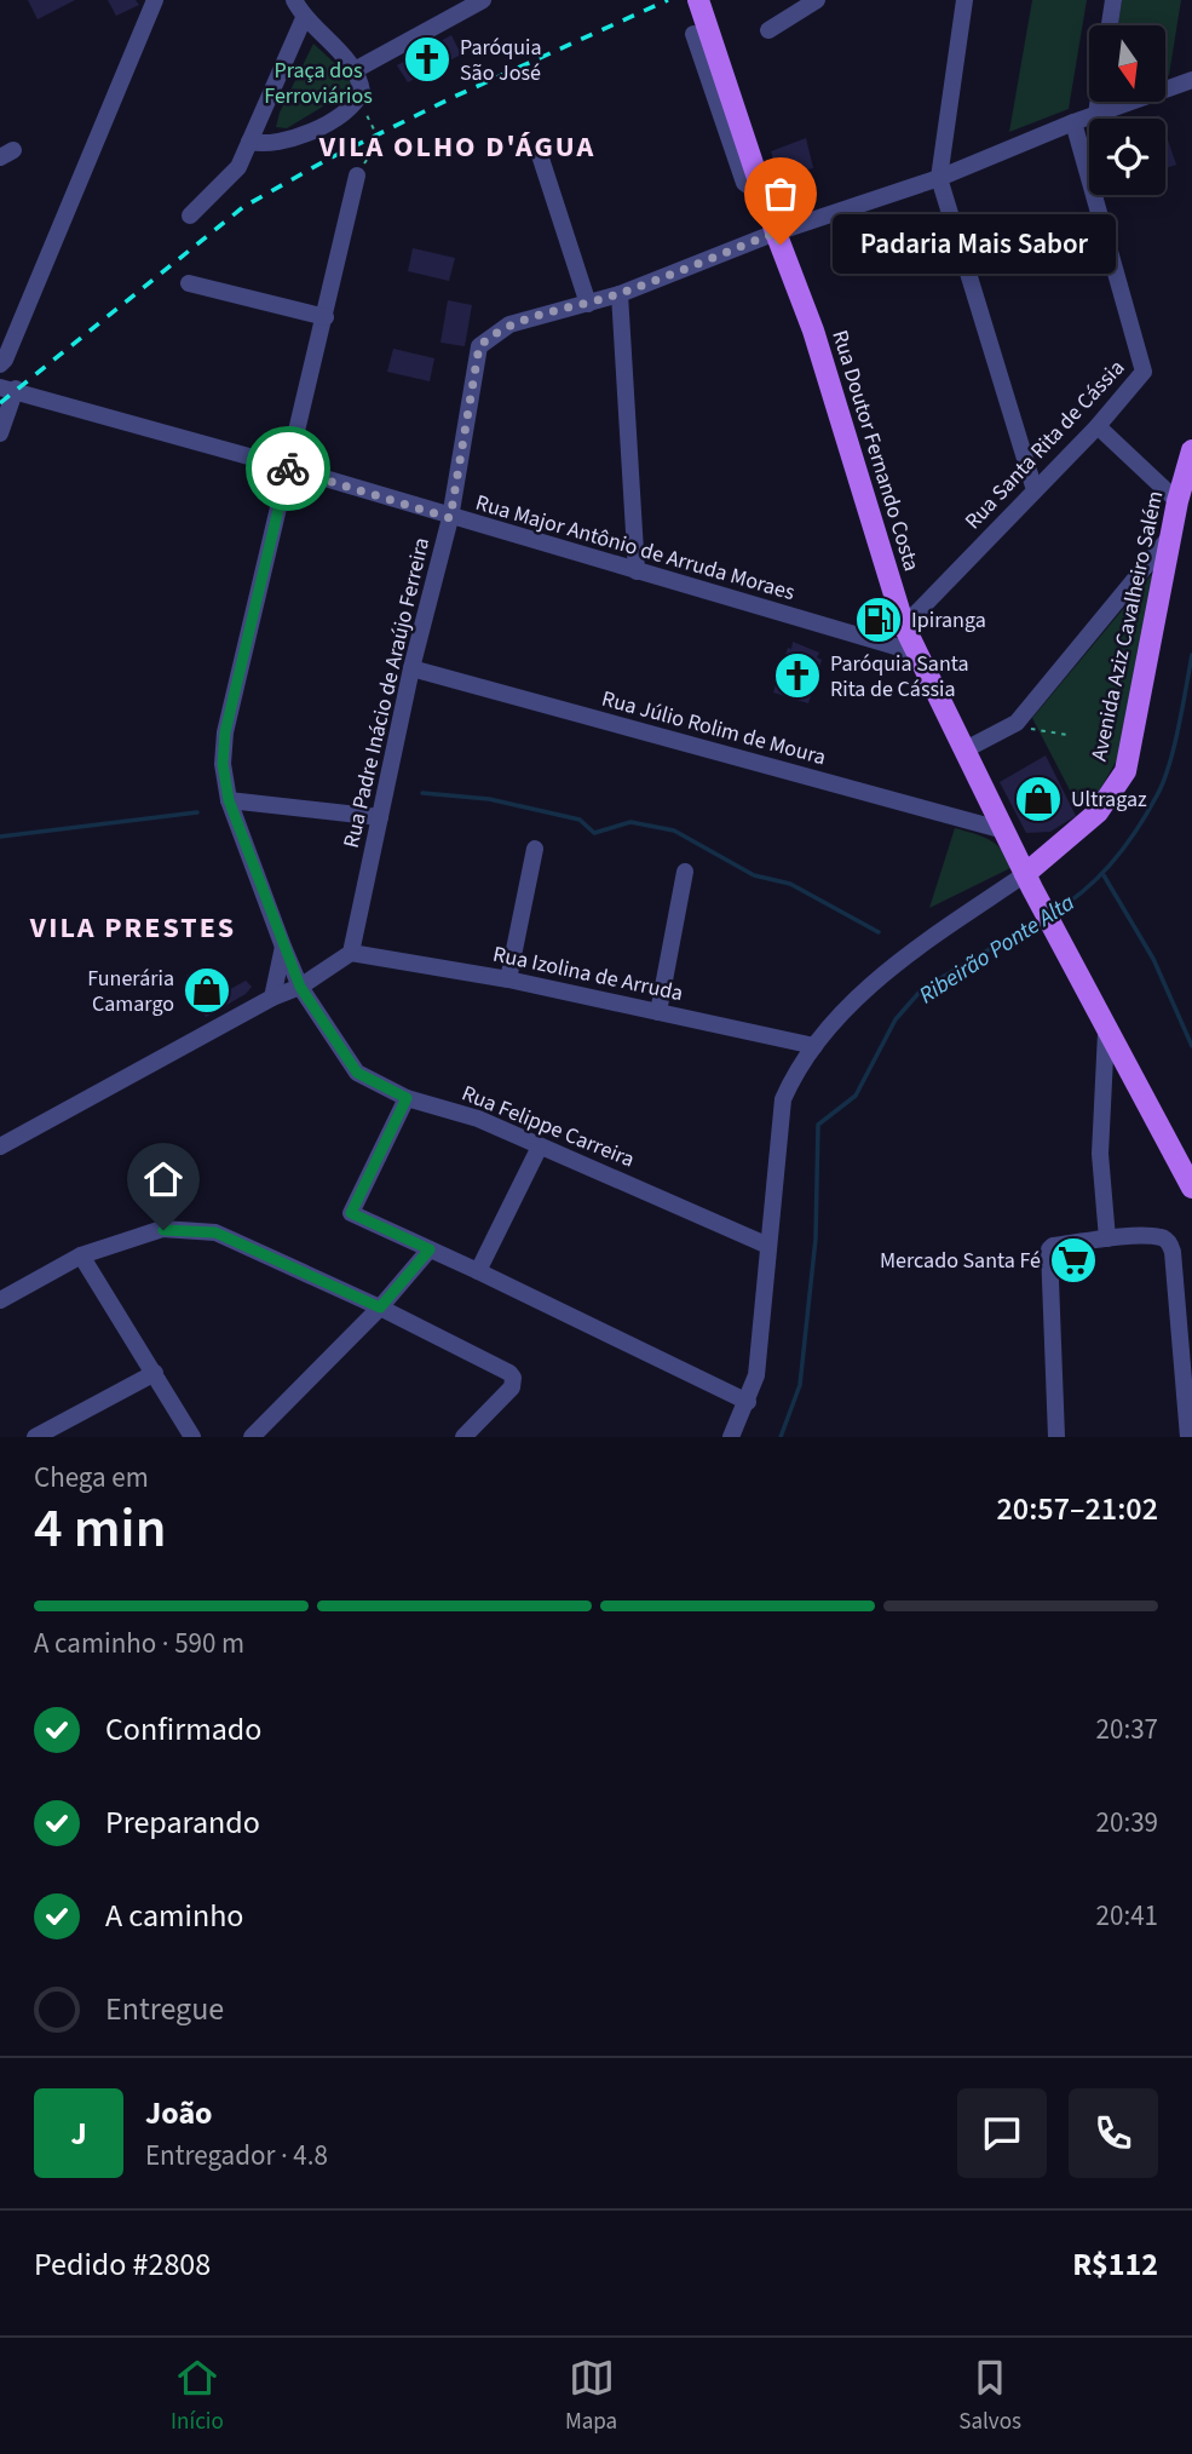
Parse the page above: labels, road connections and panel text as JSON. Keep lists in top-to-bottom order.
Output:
{
  "streets": {
    "main road": ["Rua Doutor Fernando Costa", "Avenida Aziz Cavalheiro Salém"],
    "street": [
      "Rua Santa Rita de Cássia",
      "Rua Major Antônio de Arruda Moraes",
      "Rua Padre Inácio de Araújo Ferreira",
      "Rua Júlio Rolim de Moura",
      "Rua Izolina de Arruda",
      "Rua Felippe Carreira"
    ]
  },
  "crossings": [
    ["Rua Santa Rita de Cássia", "Rua Doutor Fernando Costa"],
    ["Rua Santa Rita de Cássia", "Rua Padre Inácio de Araújo Ferreira"],
    ["Rua Doutor Fernando Costa", "Rua Major Antônio de Arruda Moraes"],
    ["Rua Doutor Fernando Costa", "Avenida Aziz Cavalheiro Salém"],
    ["Rua Doutor Fernando Costa", "Rua Padre Inácio de Araújo Ferreira"],
    ["Rua Doutor Fernando Costa", "Rua Júlio Rolim de Moura"],
    ["Rua Major Antônio de Arruda Moraes", "Rua Padre Inácio de Araújo Ferreira"],
    ["Rua Major Antônio de Arruda Moraes", "Rua Felippe Carreira"],
    ["Rua Padre Inácio de Araújo Ferreira", "Rua Júlio Rolim de Moura"],
    ["Rua Padre Inácio de Araújo Ferreira", "Rua Izolina de Arruda"]
  ],
  "districts": ["VILA OLHO D'ÁGUA", "VILA PRESTES"],
  "water": ["Ribeirão Ponte Alta"],
  "parks": ["Praça dos Ferroviários"],
  "places": {
    "church": ["Paróquia São José", "Paróquia Santa Rita de Cássia"],
    "other": ["Padaria Mais Sabor"],
    "fuel station": ["Ipiranga"],
    "shop": ["Ultragaz", "Funerária Camargo"],
    "supermarket": ["Mercado Santa Fé"]
  },
  "north": "bottom",
  "page": {
    "bubble": "Padaria Mais Sabor",
    "heading": ["4 min", "Chega em", "20:57–21:02"],
    "panel": [
      "João",
      "Entregador · 4.8",
      "Pedido #2808",
      "R$112"
    ],
    "bar": "A caminho · 590 m",
    "list": [
      ["Confirmado", "20:37"],
      ["Preparando", "20:39"],
      ["A caminho", "20:41"],
      "Entregue"
    ],
    "round": "J",
    "tabs": ["Início", "Mapa", "Salvos"]
  }
}
